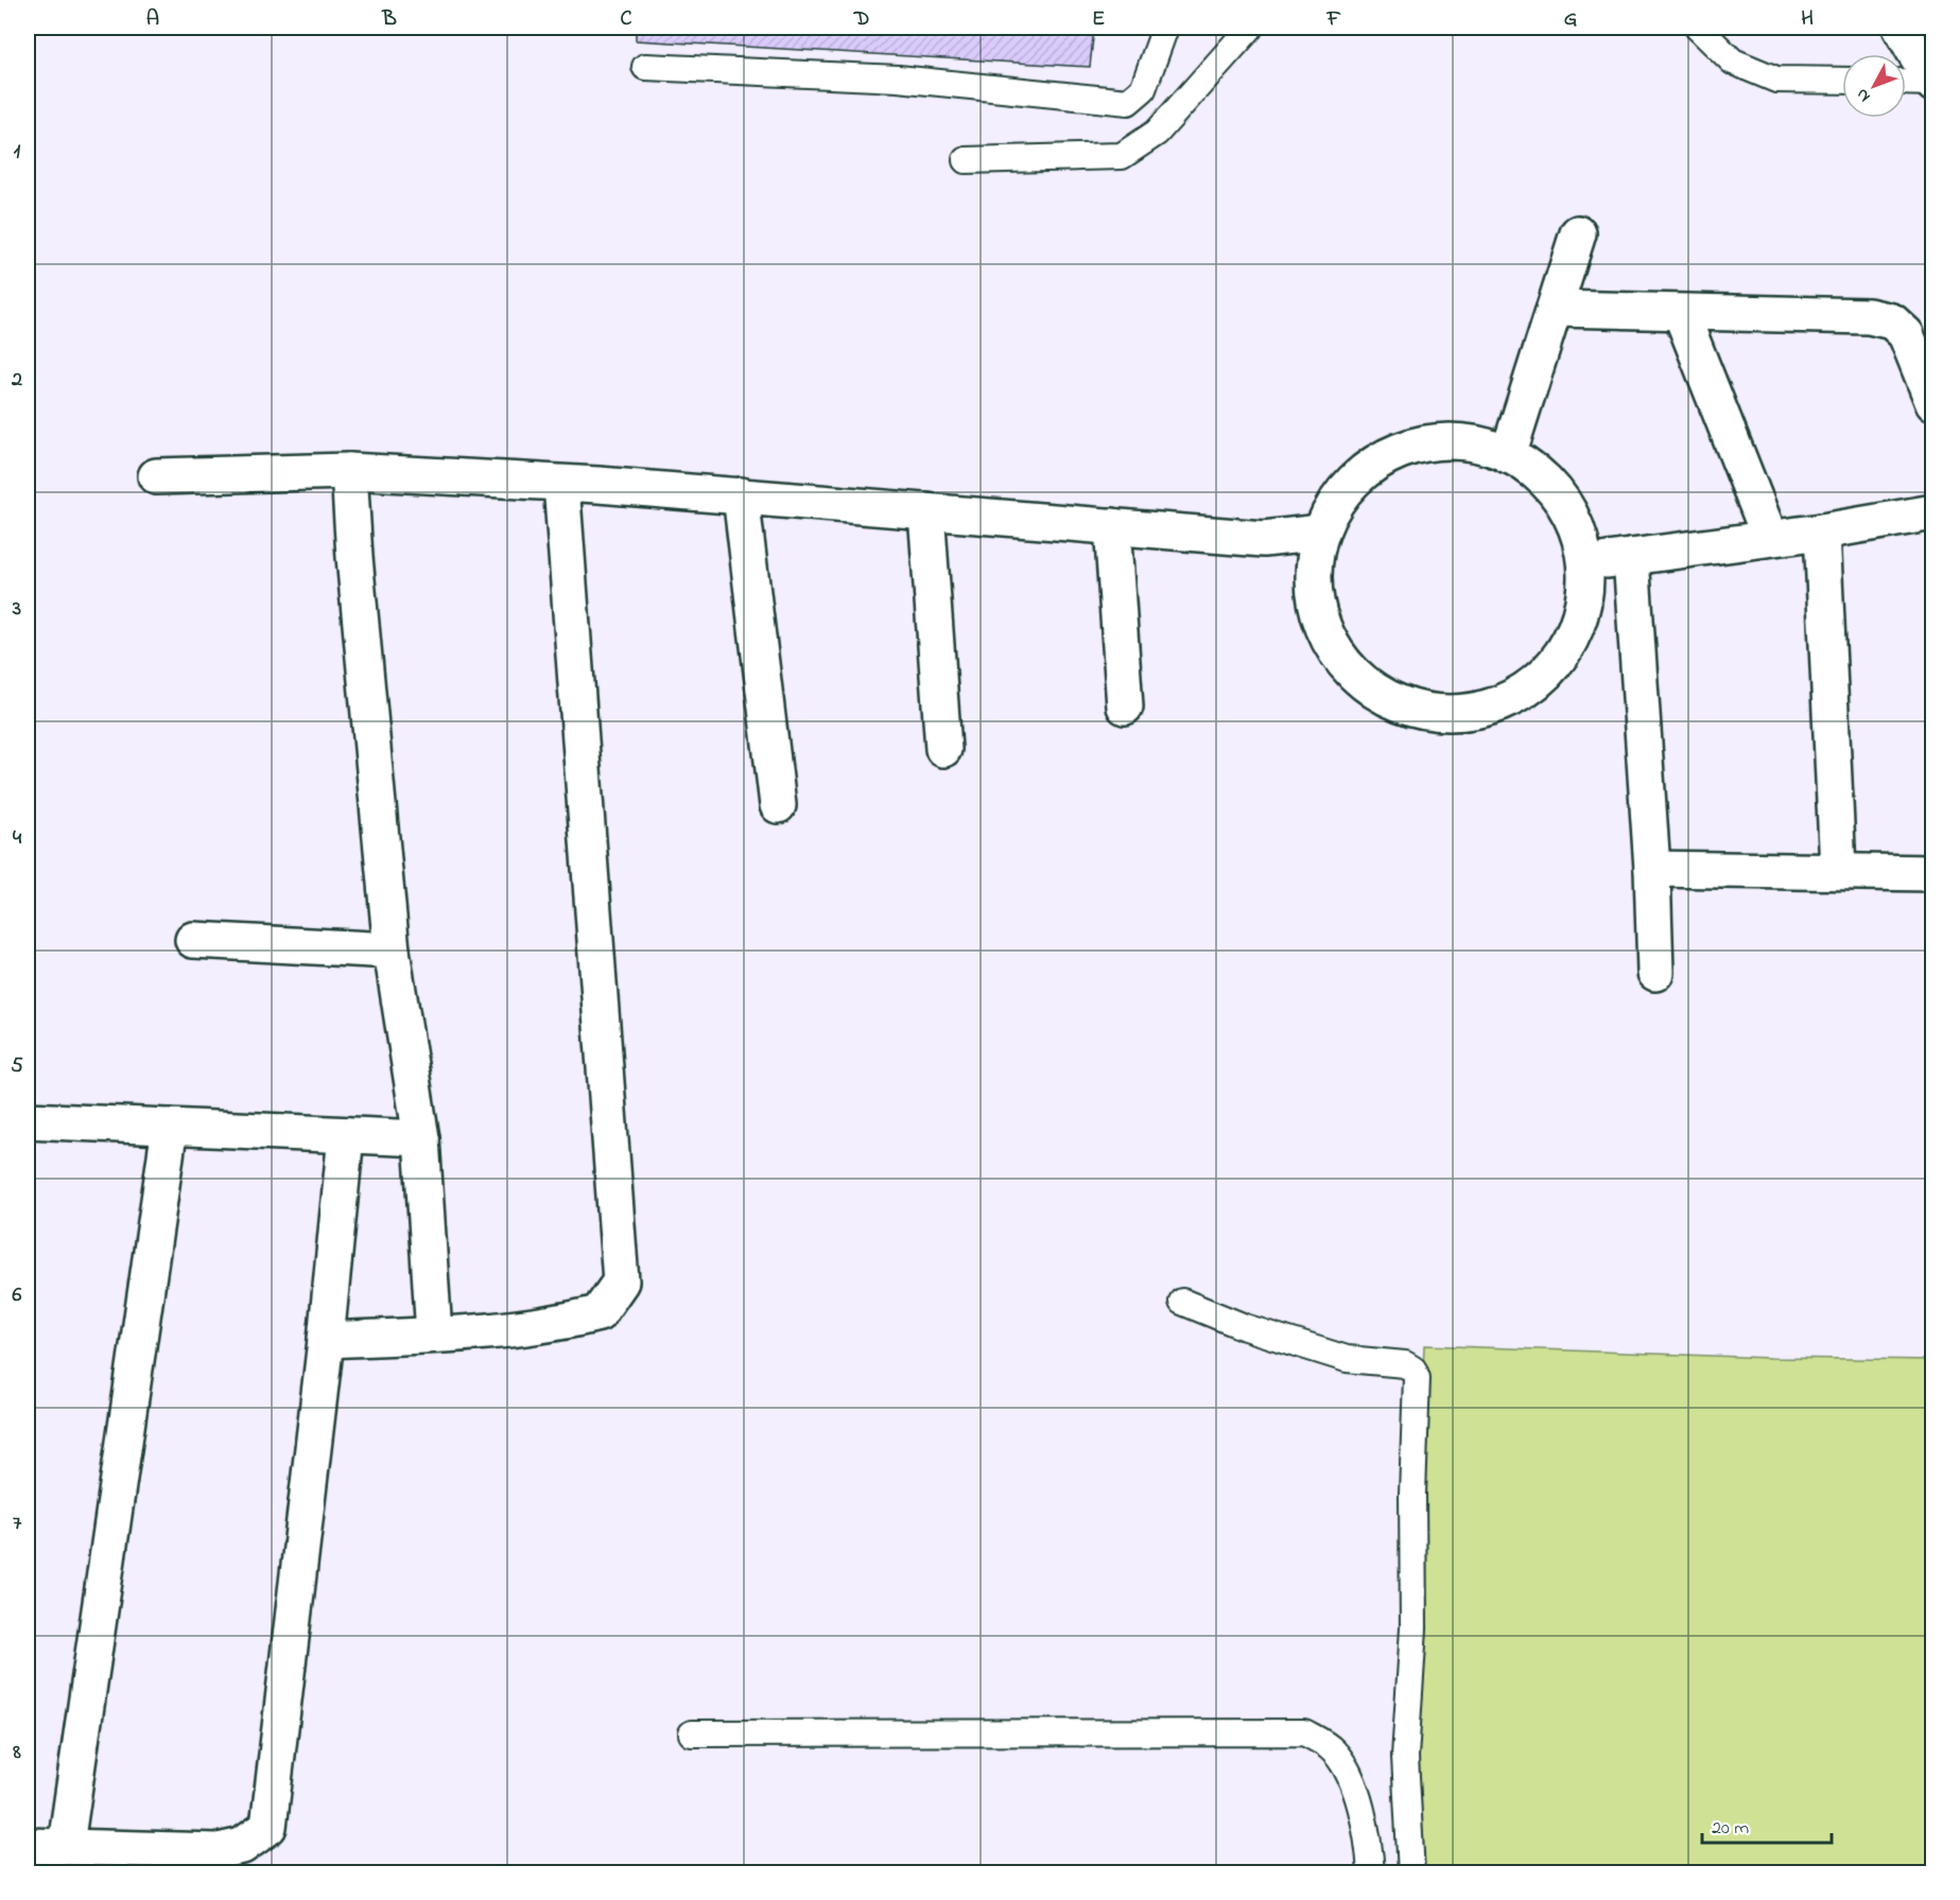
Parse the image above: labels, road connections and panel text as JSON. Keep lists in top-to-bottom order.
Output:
{
  "scale_bar": "20 m",
  "north": "bottom left",
  "grid": {
    "columns": [
      "A",
      "B",
      "C",
      "D",
      "E",
      "F",
      "G",
      "H"
    ],
    "rows": [
      "1",
      "2",
      "3",
      "4",
      "5",
      "6",
      "7",
      "8"
    ]
  }
}
